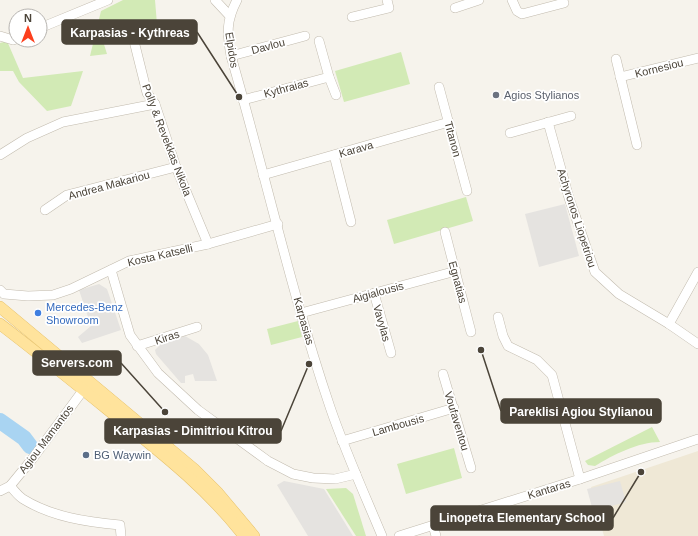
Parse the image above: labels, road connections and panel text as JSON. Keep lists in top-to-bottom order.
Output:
{
  "streets": {
    "street": [
      "Davlou",
      "Elpidos",
      "Kornesiou",
      "Kythraias",
      "Titanon",
      "Polly & Revekkas Nikola",
      "Karava",
      "Andrea Makariou",
      "Achyronos Liopetriou",
      "Kosta Katselli",
      "Egnatias",
      "Aigialousis",
      "Karpasias",
      "Vavylas",
      "Kiras",
      "Voufaventou",
      "Lambousis",
      "Agiou Mamantos",
      "Kantaras"
    ]
  },
  "crossings": [
    ["Davlou", "Elpidos"],
    ["Elpidos", "Kythraias"],
    ["Elpidos", "Karpasias"],
    ["Kythraias", "Karpasias"],
    ["Titanon", "Karava"],
    ["Polly & Revekkas Nikola", "Andrea Makariou"],
    ["Polly & Revekkas Nikola", "Kosta Katselli"],
    ["Karava", "Karpasias"],
    ["Kosta Katselli", "Karpasias"],
    ["Egnatias", "Aigialousis"],
    ["Aigialousis", "Karpasias"],
    ["Aigialousis", "Vavylas"],
    ["Karpasias", "Lambousis"],
    ["Voufaventou", "Lambousis"]
  ],
  "places": [
    "Agios Stylianos",
    "Karpasias - Kythreas",
    "Mercedes-Benz Showroom",
    "Pareklisi Agiou Stylianou",
    "Karpasias - Dimitriou Kitrou",
    "Servers.com",
    "BG Waywin",
    "Linopetra Elementary School"
  ],
  "north": "top"
}
